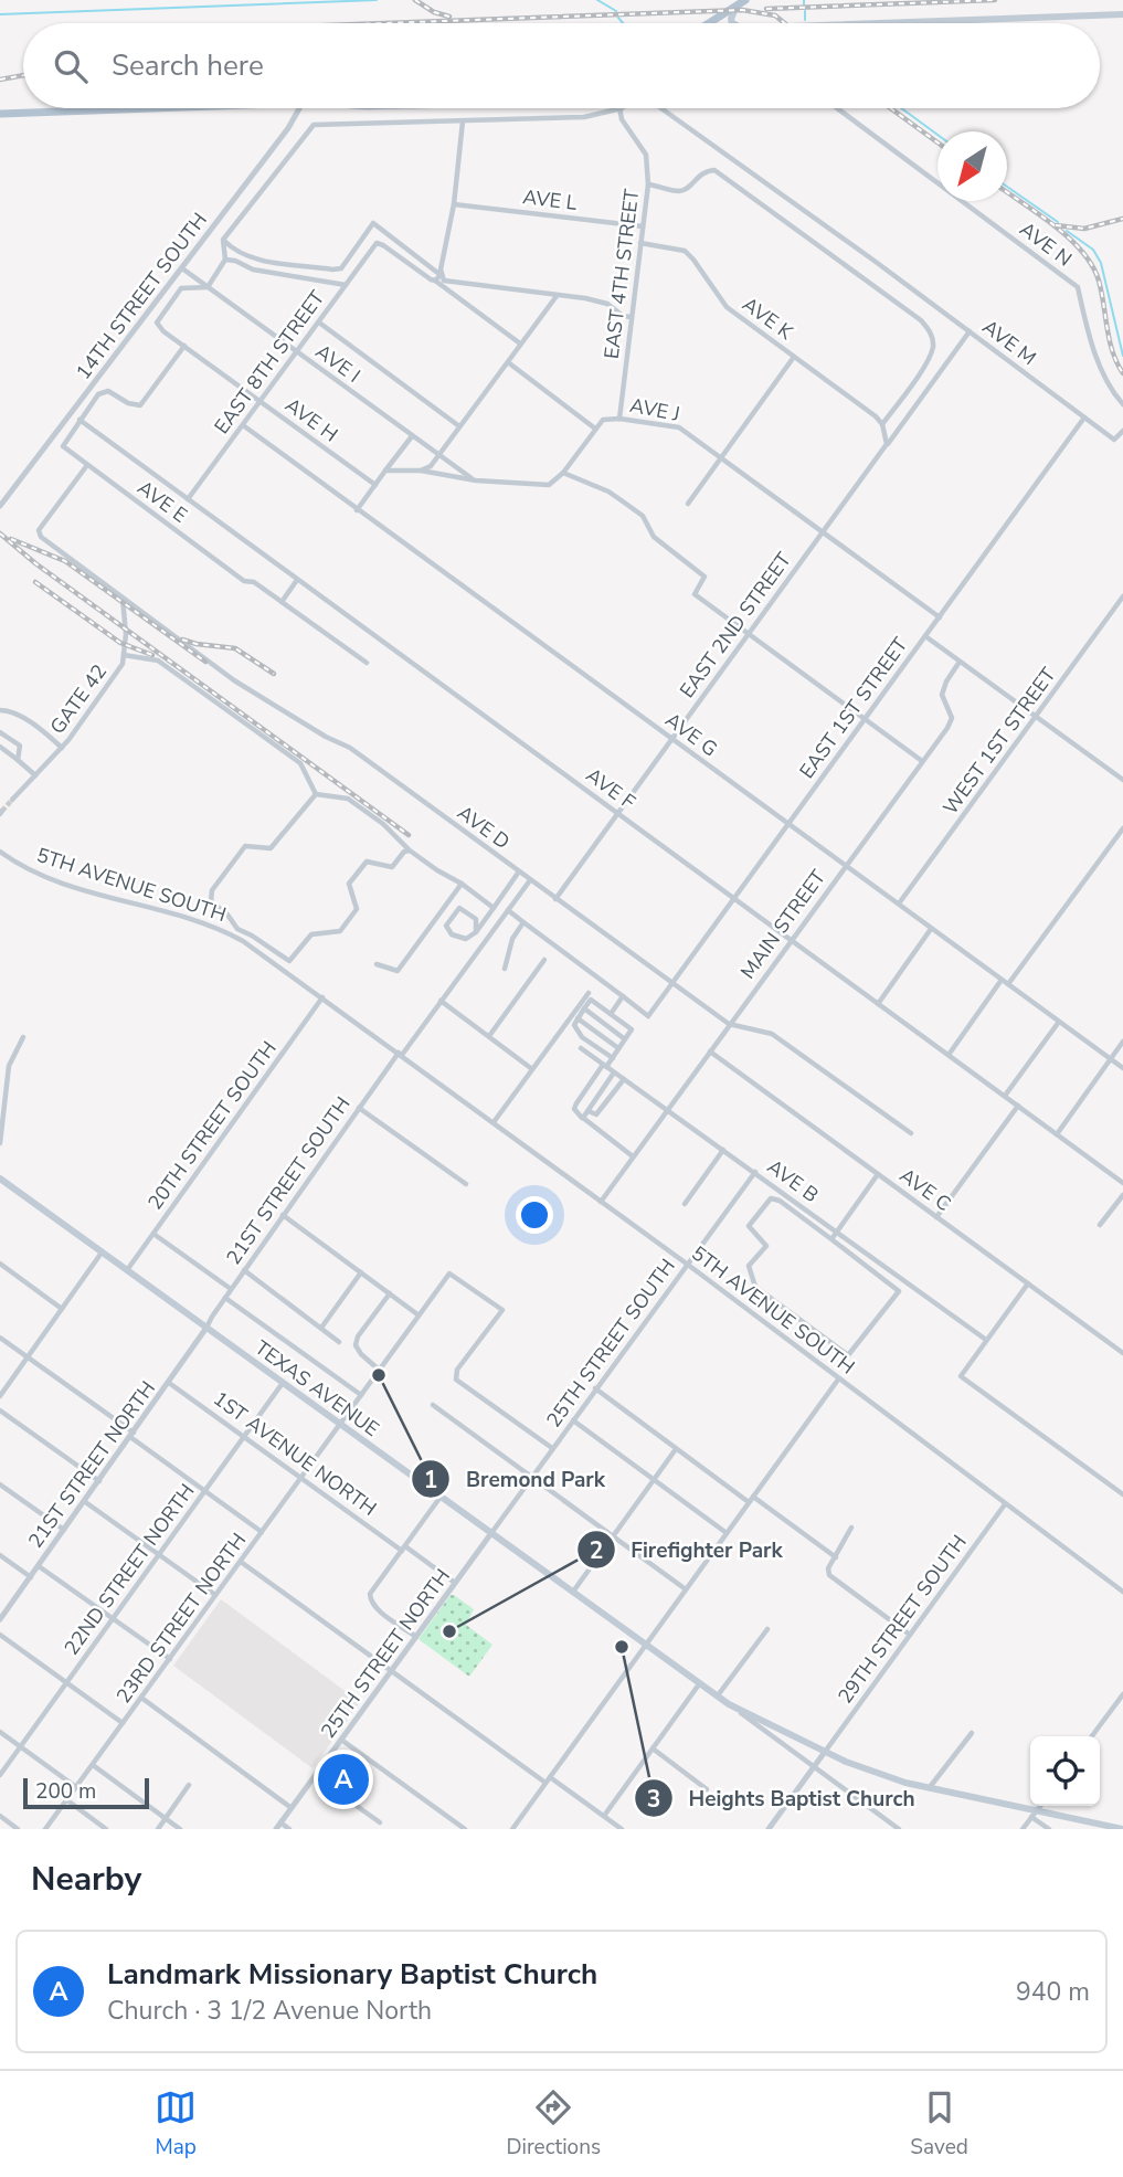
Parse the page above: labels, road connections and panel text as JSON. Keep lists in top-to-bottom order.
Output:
{
  "streets": {
    "main road": ["TEXAS AVENUE"],
    "street": [
      "AVE L",
      "AVE N",
      "EAST 4TH STREET",
      "14TH STREET SOUTH",
      "AVE K",
      "AVE M",
      "EAST 8TH STREET",
      "AVE I",
      "AVE J",
      "AVE H",
      "AVE E",
      "EAST 2ND STREET",
      "GATE 42",
      "EAST 1ST STREET",
      "AVE G",
      "WEST 1ST STREET",
      "AVE F",
      "AVE D",
      "5TH AVENUE SOUTH",
      "MAIN STREET",
      "20TH STREET SOUTH",
      "21ST STREET SOUTH",
      "AVE B",
      "AVE C",
      "25TH STREET SOUTH",
      "1ST AVENUE NORTH",
      "21ST STREET NORTH",
      "22ND STREET NORTH",
      "23RD STREET NORTH",
      "29TH STREET SOUTH",
      "25TH STREET NORTH"
    ]
  },
  "crossings": [
    ["AVE L", "EAST 4TH STREET"],
    ["EAST 4TH STREET", "AVE K"],
    ["EAST 4TH STREET", "AVE J"],
    ["14TH STREET SOUTH", "AVE I"],
    ["AVE M", "EAST 2ND STREET"],
    ["AVE M", "EAST 1ST STREET"],
    ["EAST 8TH STREET", "AVE I"],
    ["EAST 8TH STREET", "AVE H"],
    ["EAST 8TH STREET", "AVE G"],
    ["EAST 8TH STREET", "AVE F"],
    ["AVE I", "AVE H"],
    ["AVE J", "EAST 2ND STREET"],
    ["AVE J", "EAST 1ST STREET"],
    ["AVE E", "AVE F"],
    ["AVE E", "AVE D"],
    ["EAST 2ND STREET", "AVE G"],
    ["EAST 2ND STREET", "AVE F"],
    ["EAST 2ND STREET", "AVE D"],
    ["GATE 42", "AVE D"],
    ["EAST 1ST STREET", "AVE G"],
    ["EAST 1ST STREET", "AVE F"],
    ["EAST 1ST STREET", "AVE D"],
    ["AVE G", "WEST 1ST STREET"],
    ["AVE G", "MAIN STREET"],
    ["AVE F", "MAIN STREET"],
    ["AVE D", "MAIN STREET"],
    ["AVE D", "21ST STREET SOUTH"],
    ["5TH AVENUE SOUTH", "MAIN STREET"],
    ["5TH AVENUE SOUTH", "20TH STREET SOUTH"],
    ["5TH AVENUE SOUTH", "21ST STREET SOUTH"],
    ["5TH AVENUE SOUTH", "25TH STREET SOUTH"],
    ["5TH AVENUE SOUTH", "29TH STREET SOUTH"],
    ["MAIN STREET", "AVE B"],
    ["MAIN STREET", "AVE C"],
    ["20TH STREET SOUTH", "TEXAS AVENUE"],
    ["21ST STREET SOUTH", "TEXAS AVENUE"],
    ["21ST STREET SOUTH", "21ST STREET NORTH"],
    ["AVE B", "25TH STREET SOUTH"],
    ["25TH STREET SOUTH", "TEXAS AVENUE"],
    ["25TH STREET SOUTH", "23RD STREET NORTH"],
    ["25TH STREET SOUTH", "25TH STREET NORTH"],
    ["TEXAS AVENUE", "21ST STREET NORTH"],
    ["TEXAS AVENUE", "22ND STREET NORTH"],
    ["TEXAS AVENUE", "23RD STREET NORTH"],
    ["TEXAS AVENUE", "29TH STREET SOUTH"],
    ["TEXAS AVENUE", "25TH STREET NORTH"],
    ["1ST AVENUE NORTH", "21ST STREET NORTH"],
    ["1ST AVENUE NORTH", "22ND STREET NORTH"],
    ["1ST AVENUE NORTH", "23RD STREET NORTH"],
    ["1ST AVENUE NORTH", "25TH STREET NORTH"]
  ],
  "places": ["Bremond Park", "Firefighter Park", "Heights Baptist Church"],
  "scale_bar": "200 m",
  "north": "bottom left",
  "page": {
    "search": "Search here",
    "pins": "A",
    "scale": "200 m",
    "heading": "Nearby",
    "list": [
      {
        "mark": "A",
        "name": "Landmark Missionary Baptist Church",
        "note": "Church · 3 1/2 Avenue North",
        "value": "940 m"
      }
    ],
    "nav": ["Map", "Directions", "Saved"]
  }
}
